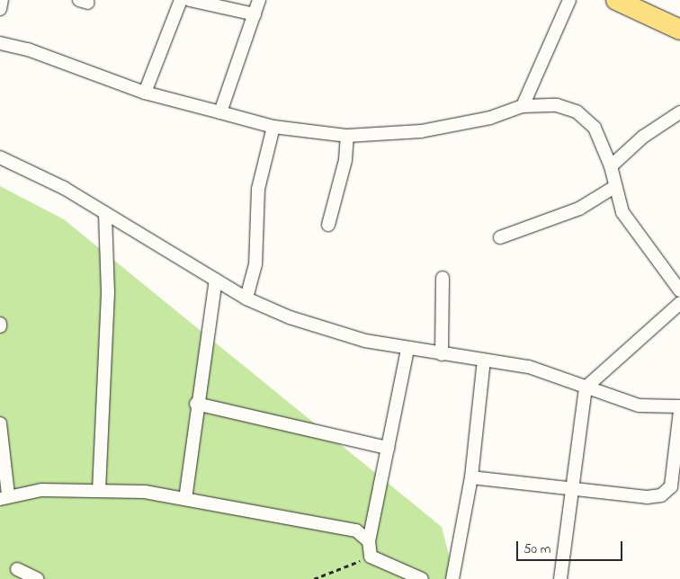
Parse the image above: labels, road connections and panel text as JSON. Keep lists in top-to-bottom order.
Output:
{
  "scale_bar": "50 m"
}
